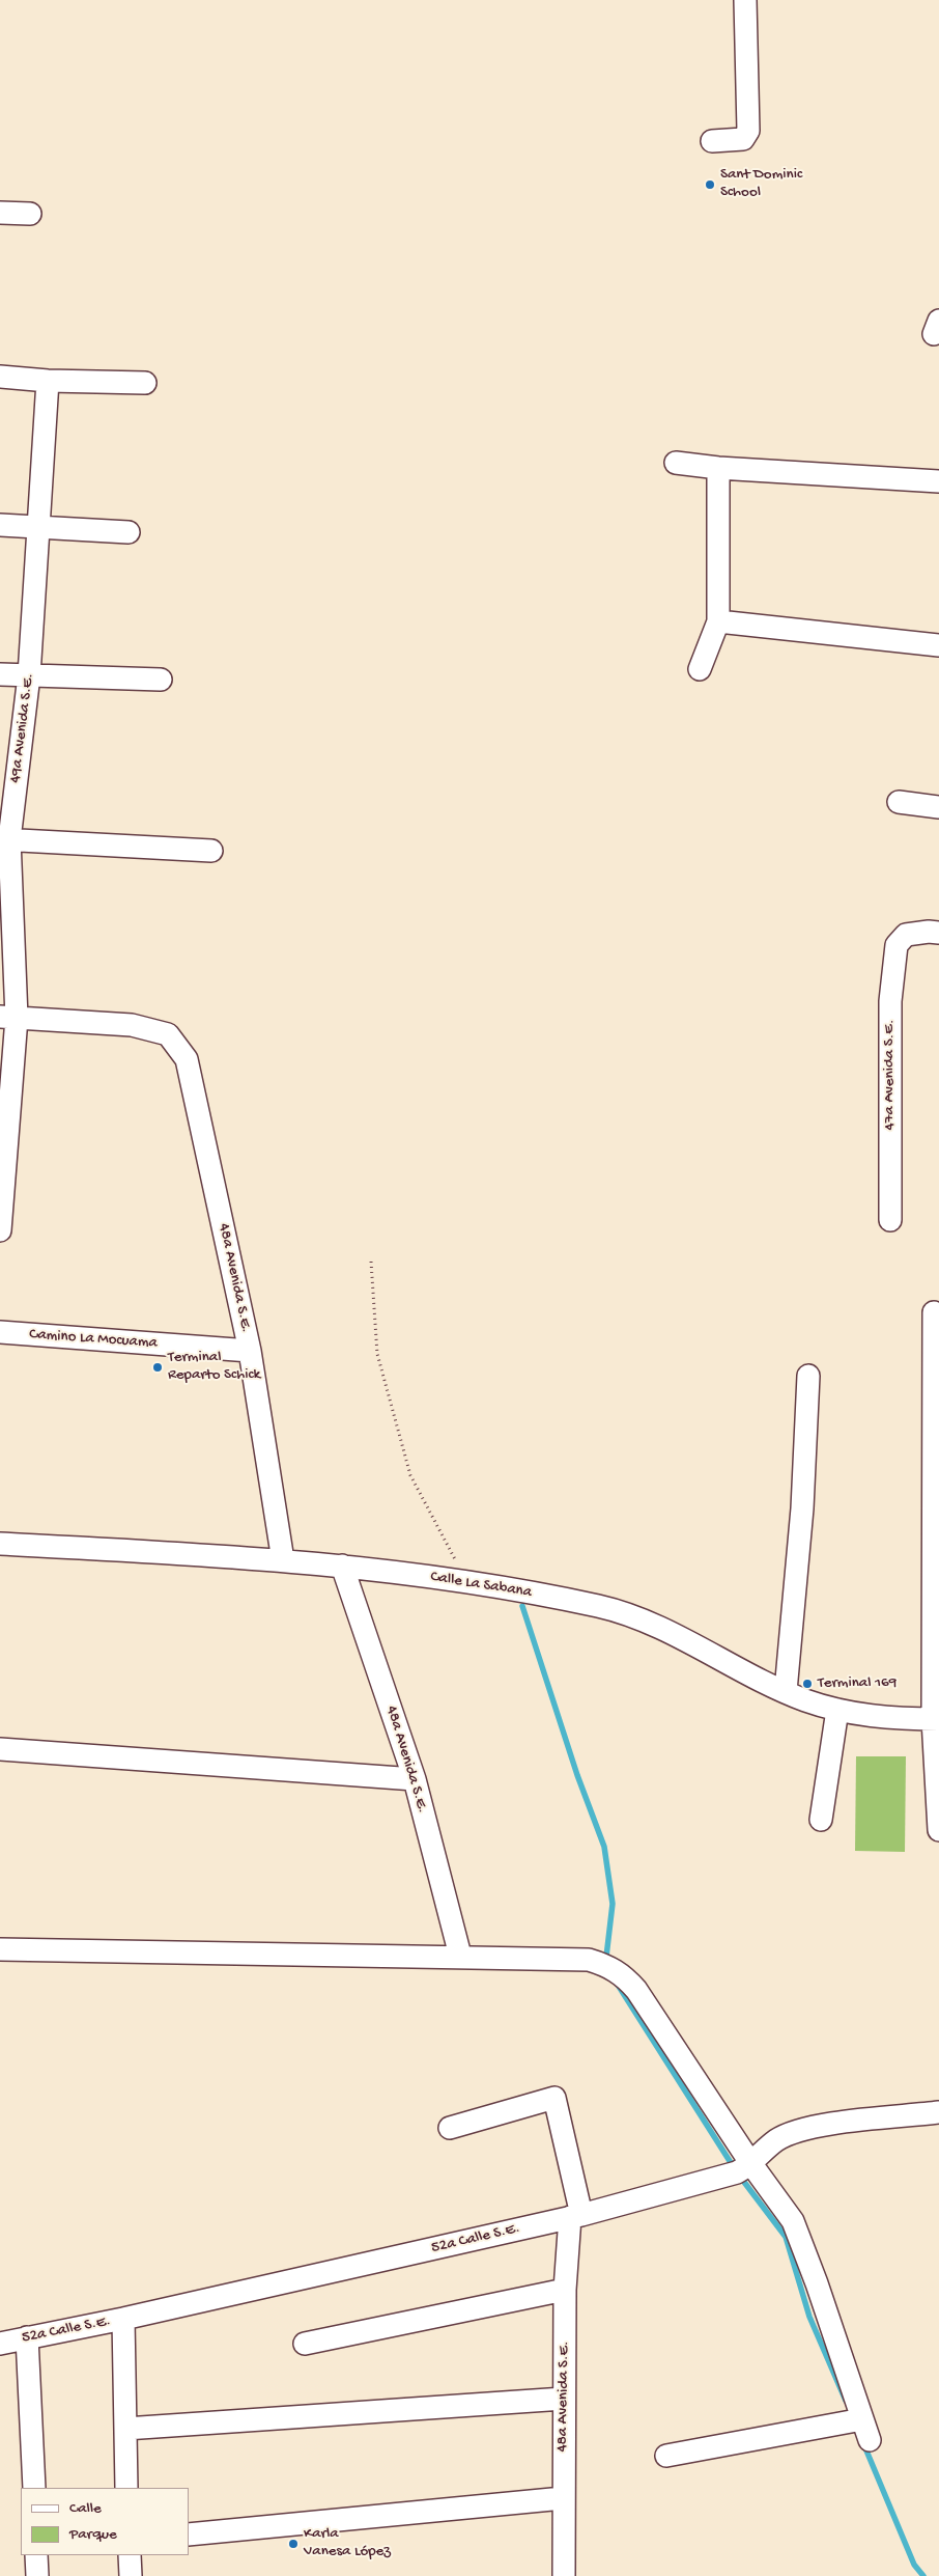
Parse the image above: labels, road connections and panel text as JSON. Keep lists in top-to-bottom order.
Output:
{
  "streets": {
    "street": [
      "49a Avenida S.E.",
      "47a Avenida S.E.",
      "48a Avenida S.E.",
      "Camino La Mocuama",
      "Calle La Sabana",
      "52a Calle S.E."
    ]
  },
  "crossings": [
    ["49a Avenida S.E.", "48a Avenida S.E."],
    ["48a Avenida S.E.", "Camino La Mocuama"],
    ["48a Avenida S.E.", "Calle La Sabana"],
    ["48a Avenida S.E.", "52a Calle S.E."]
  ],
  "places": [
    "Sant Dominic School",
    "Terminal Reparto Schick",
    "Terminal 169",
    "Karla Vanesa López"
  ],
  "legend": ["Calle", "Parque"]
}
